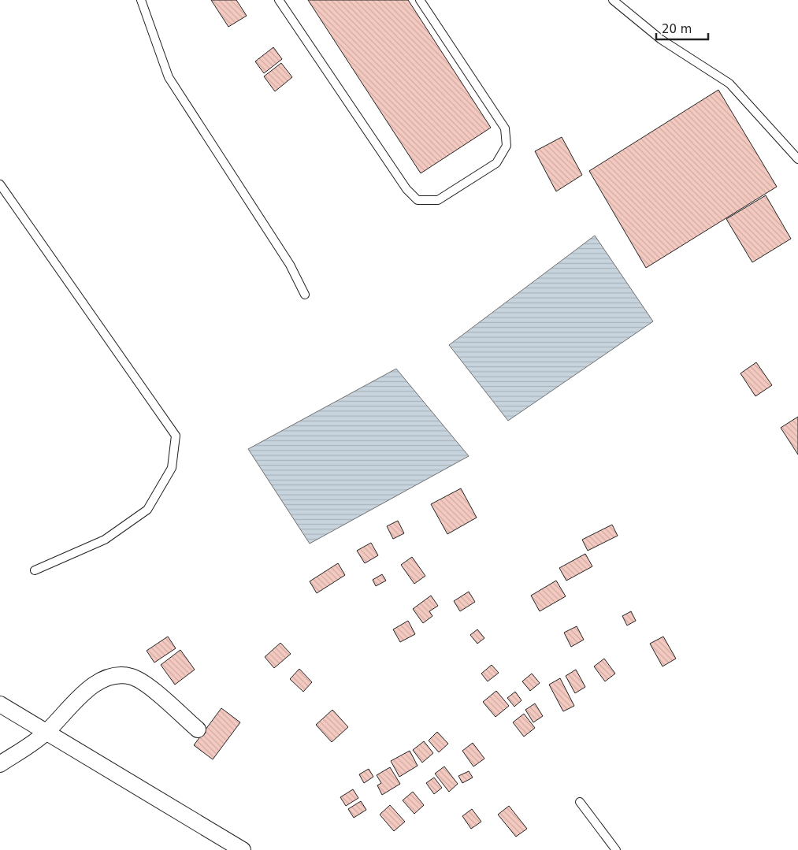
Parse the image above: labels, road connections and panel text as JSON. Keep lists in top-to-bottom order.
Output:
{
  "scale_bar": "20 m"
}
